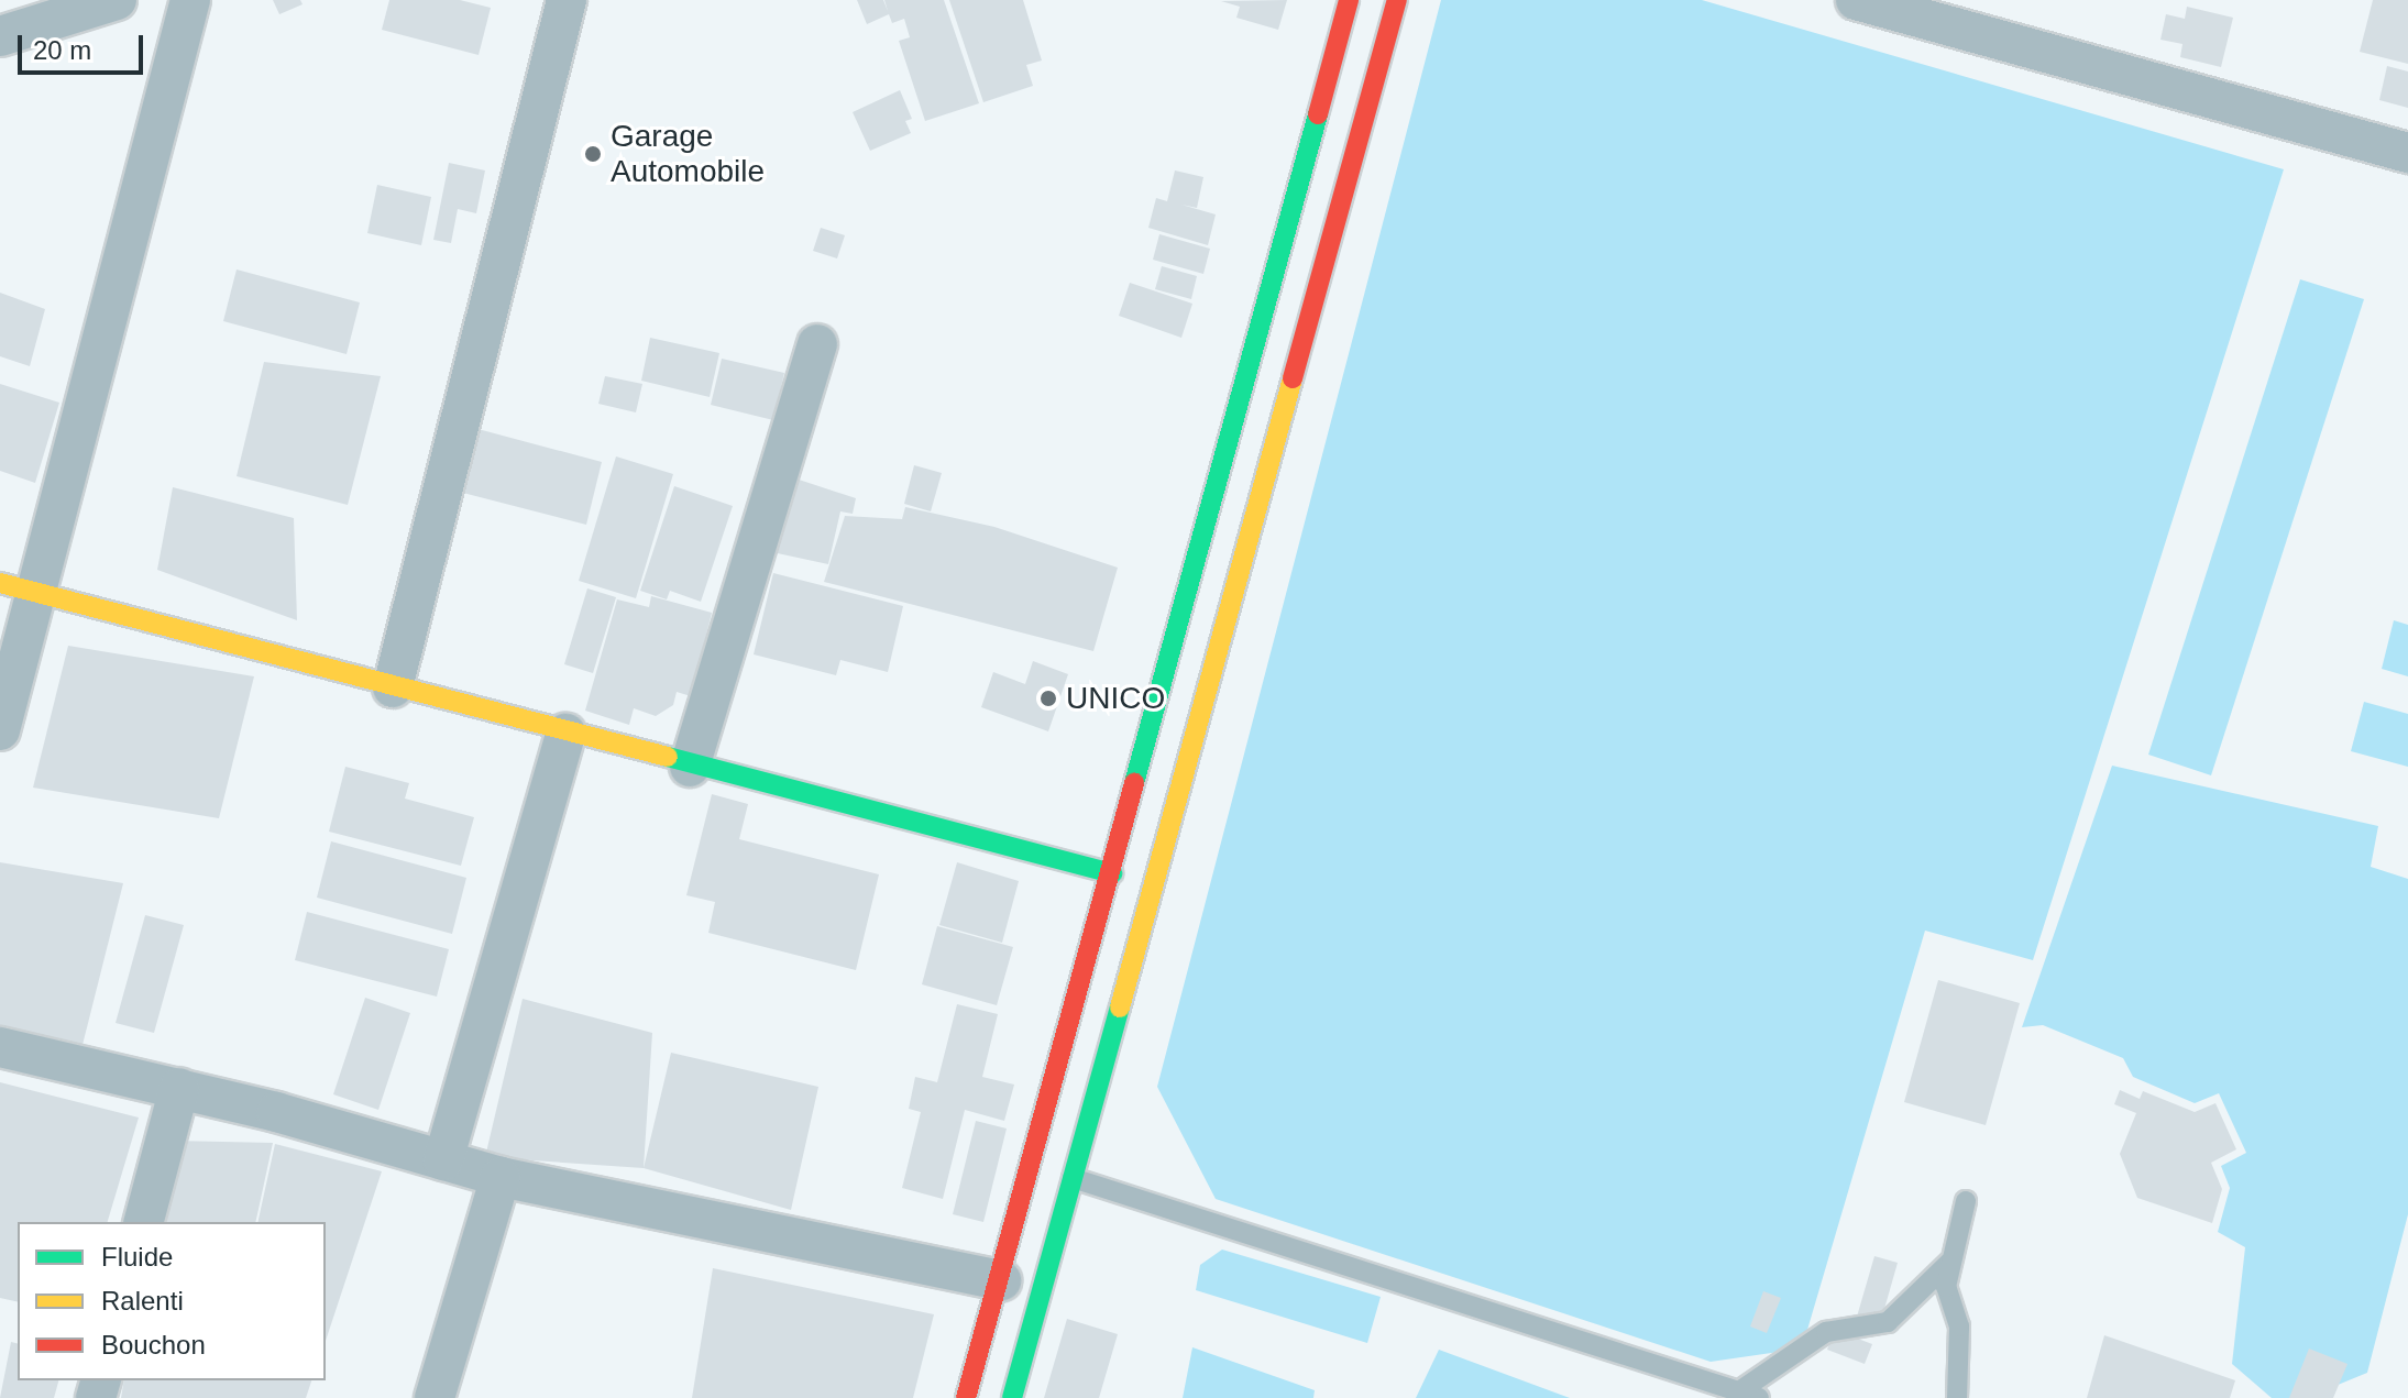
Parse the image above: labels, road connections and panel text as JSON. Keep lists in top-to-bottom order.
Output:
{
  "places": ["Garage Automobile", "UNICO"],
  "legend": ["Fluide", "Ralenti", "Bouchon"],
  "scale_bar": "20 m"
}
